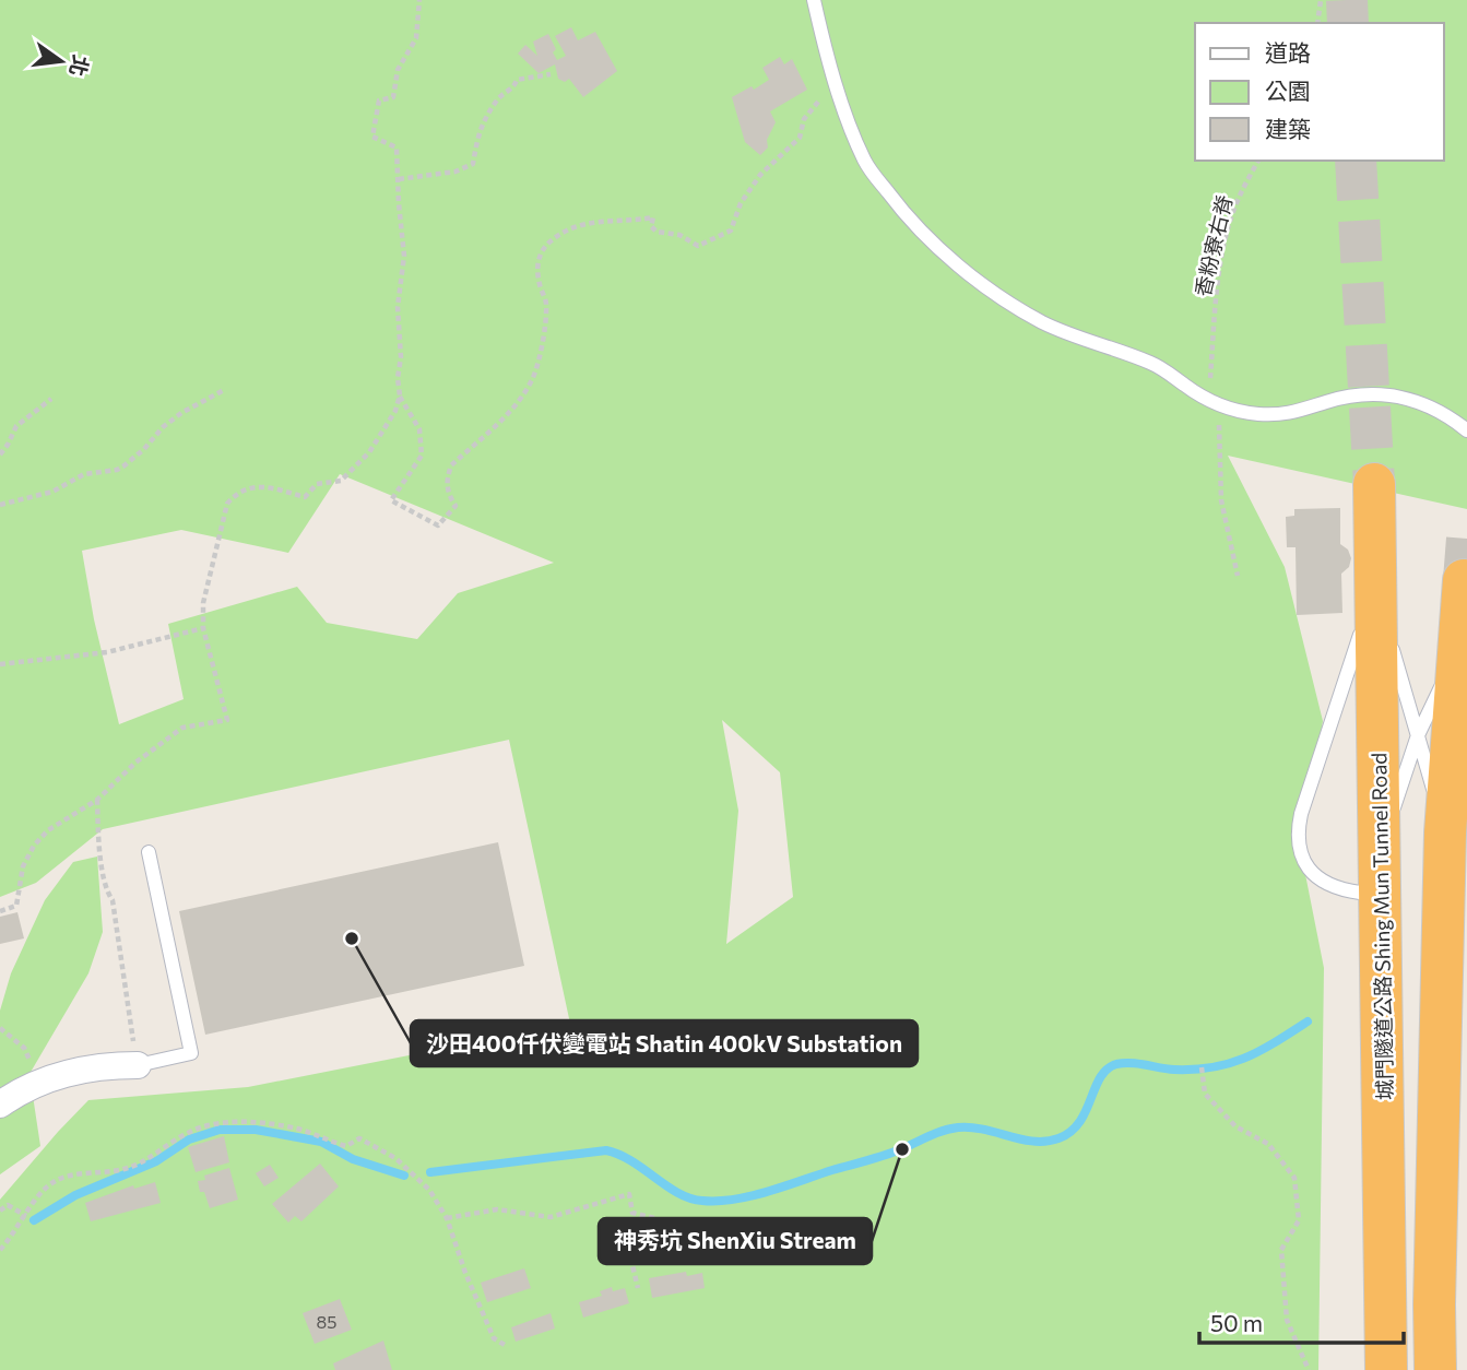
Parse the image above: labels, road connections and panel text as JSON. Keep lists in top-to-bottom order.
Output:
{
  "streets": {
    "highway": ["城門隧道公路 Shing Mun Tunnel Road"],
    "path": ["香粉寮右脊"]
  },
  "places": ["沙田400仟伏變電站 Shatin 400kV Substation", "神秀坑 ShenXiu Stream"],
  "house_numbers": ["85"],
  "legend": ["道路", "公園", "建築"],
  "scale_bar": "50 m",
  "north": "right"
}
